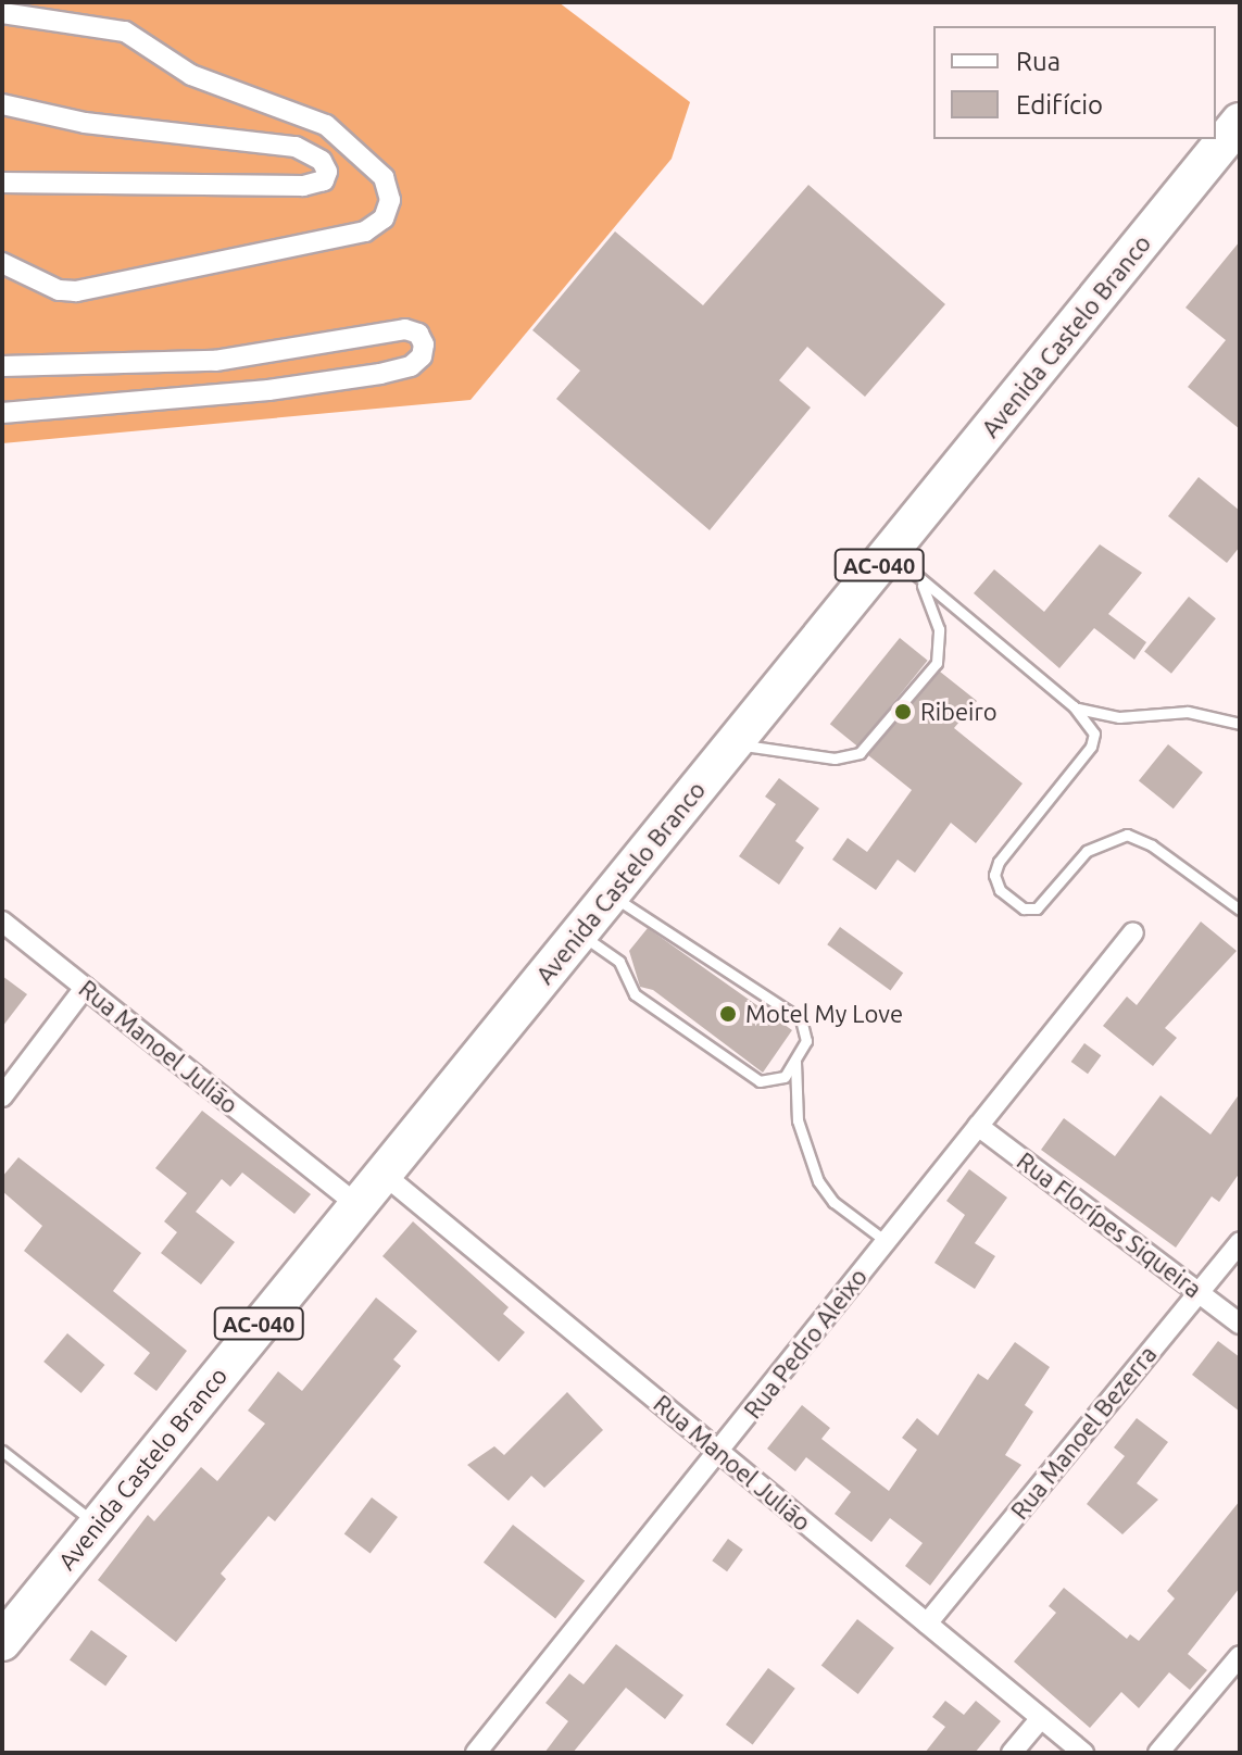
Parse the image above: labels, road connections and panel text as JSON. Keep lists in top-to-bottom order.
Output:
{
  "streets": {
    "highway": ["Avenida Castelo Branco", "AC-040"],
    "street": [
      "Rua Manoel Julião",
      "Rua Florípes Siqueira",
      "Rua Pedro Aleixo",
      "Rua Manoel Bezerra"
    ]
  },
  "crossings": [
    ["Avenida Castelo Branco", "Rua Manoel Julião"],
    ["Rua Manoel Julião", "Rua Pedro Aleixo"],
    ["Rua Manoel Julião", "Rua Manoel Bezerra"],
    ["Rua Florípes Siqueira", "Rua Pedro Aleixo"],
    ["Rua Florípes Siqueira", "Rua Manoel Bezerra"]
  ],
  "places": ["Ribeiro", "Motel My Love"],
  "legend": ["Rua", "Edifício"]
}
